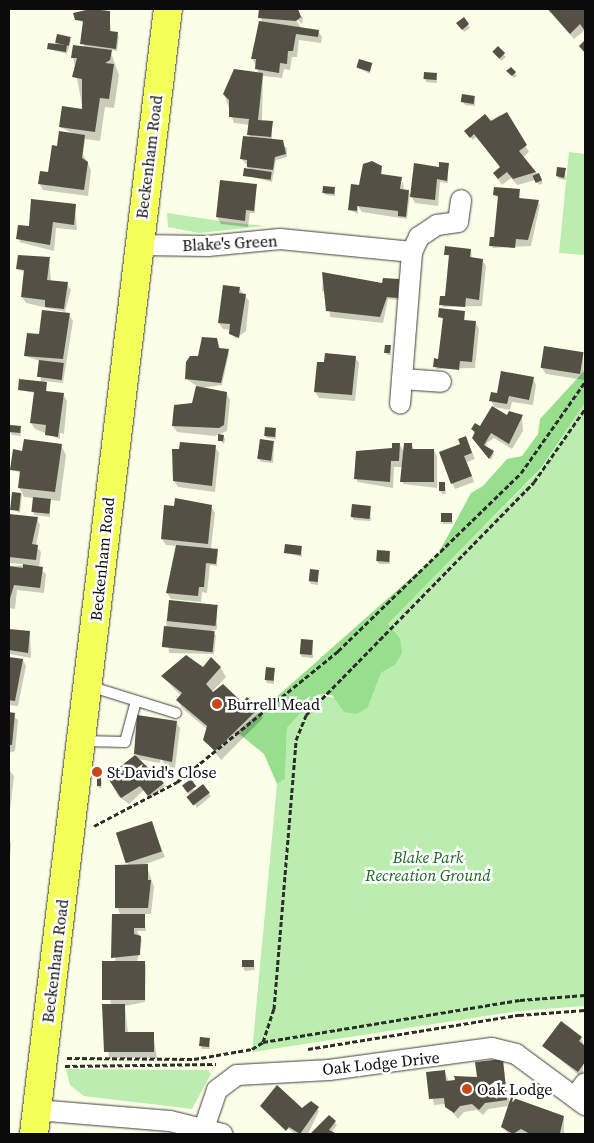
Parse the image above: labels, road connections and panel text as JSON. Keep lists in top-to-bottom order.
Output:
{
  "streets": {
    "main road": ["Beckenham Road"],
    "street": ["Blake's Green", "Oak Lodge Drive"]
  },
  "crossings": [
    ["Beckenham Road", "Blake's Green"]
  ],
  "parks": ["Blake Park Recreation Ground"],
  "places": ["Burrell Mead", "St David's Close", "Oak Lodge"]
}
